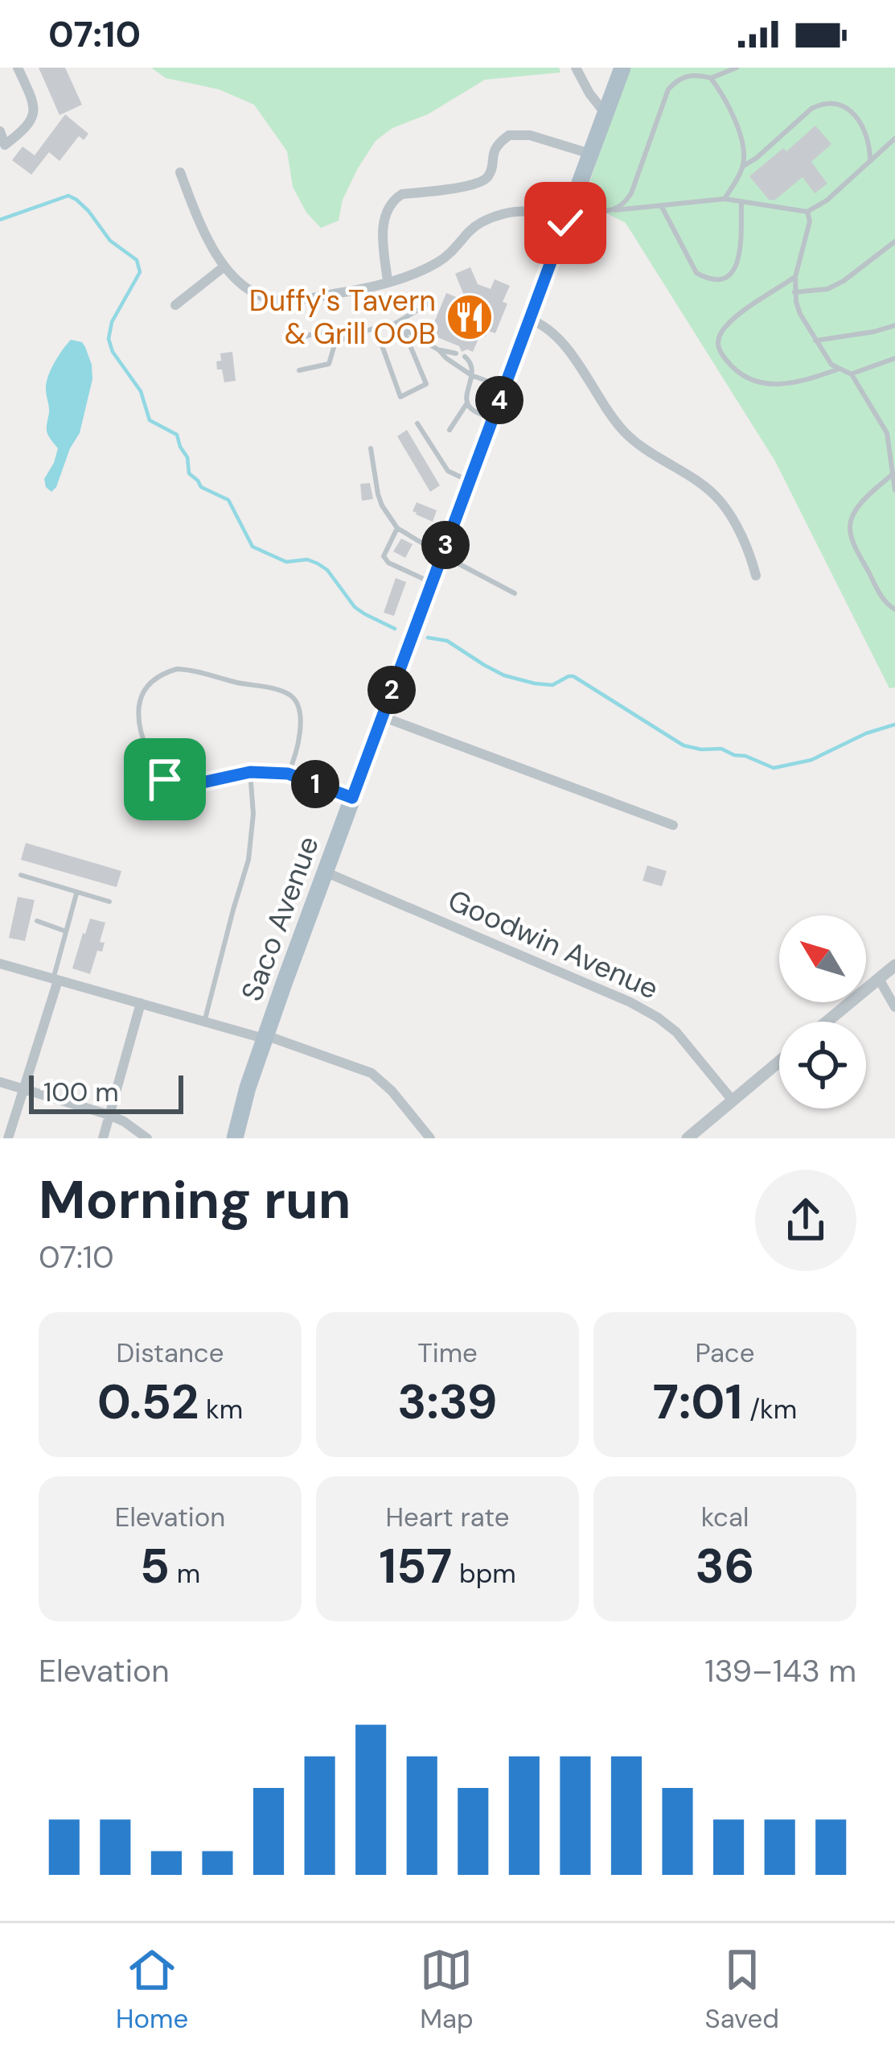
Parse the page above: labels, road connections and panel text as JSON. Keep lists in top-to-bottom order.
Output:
{
  "streets": {
    "main road": ["Saco Avenue"],
    "street": ["Goodwin Avenue"]
  },
  "crossings": [
    ["Saco Avenue", "Goodwin Avenue"]
  ],
  "places": {
    "restaurant": ["Duffy's Tavern & Grill OOB"]
  },
  "scale_bar": "100 m",
  "north": "top left",
  "page": {
    "status": "07:10",
    "pins": [
      "4",
      "3",
      "2",
      "1"
    ],
    "scale": "100 m",
    "heading": ["Morning run", "07:10"],
    "stats": [
      ["Distance", "0.52 km"],
      ["Time", "3:39"],
      ["Pace", "7:01 /km"],
      ["Elevation", "5 m"],
      ["Heart rate", "157 bpm"],
      ["kcal", "36"]
    ],
    "chart": ["Elevation", "139–143 m"],
    "tabs": ["Home", "Map", "Saved"]
  }
}
